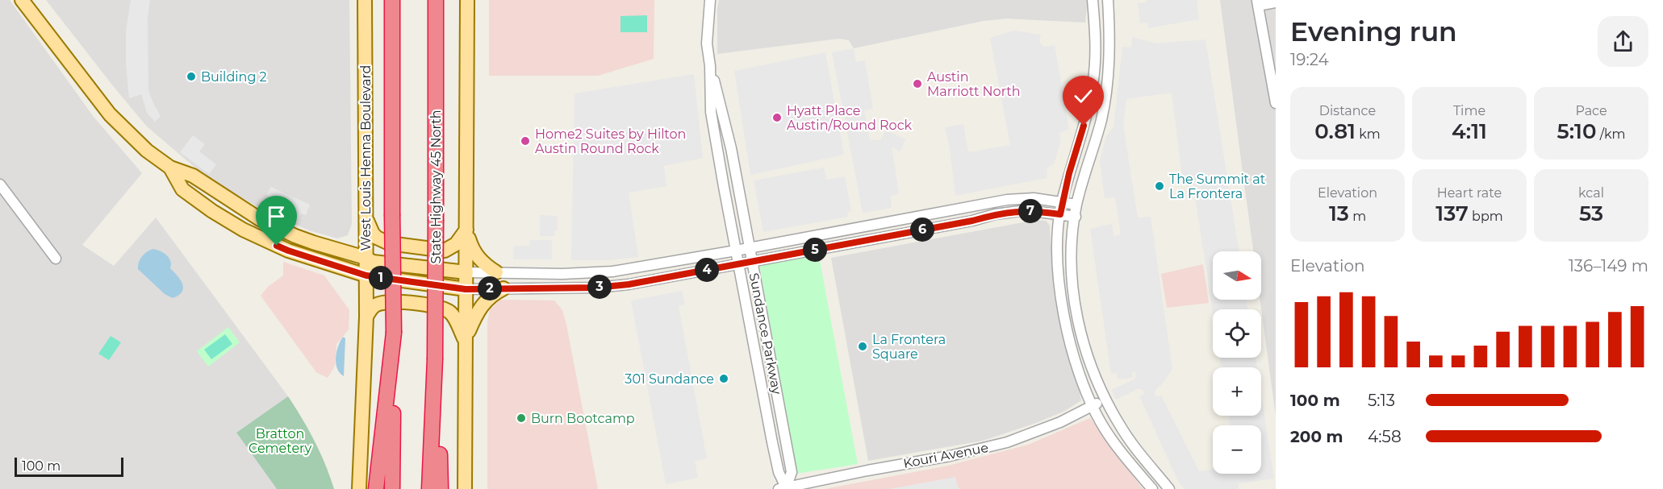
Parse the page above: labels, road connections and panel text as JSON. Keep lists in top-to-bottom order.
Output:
{
  "streets": {
    "highway": ["State Highway 45 North"],
    "main road": ["West Louis Henna Boulevard"],
    "street": ["Sundance Parkway", "Kouri Avenue"]
  },
  "crossings": [
    ["Sundance Parkway", "Kouri Avenue"]
  ],
  "parks": ["Bratton Cemetery"],
  "places": [
    "Building 2",
    "Austin Marriott North",
    "Hyatt Place Austin/Round Rock",
    "Home2 Suites by Hilton Austin Round Rock",
    "The Summit at La Frontera",
    "La Frontera Square",
    "301 Sundance",
    "Burn Bootcamp"
  ],
  "scale_bar": "100 m",
  "north": "right",
  "page": {
    "heading": ["Evening run", "19:24"],
    "stats": [
      ["Distance", "0.81 km"],
      ["Time", "4:11"],
      ["Pace", "5:10 /km"],
      ["Elevation", "13 m"],
      ["Heart rate", "137 bpm"],
      ["kcal", "53"]
    ],
    "pins": [
      "7",
      "6",
      "5",
      "4",
      "1",
      "3",
      "2"
    ],
    "chart": ["Elevation", "136–149 m"],
    "map_buttons": ["+", "−"],
    "list": [
      {
        "name": "100 m",
        "note": "5:13"
      },
      {
        "name": "200 m",
        "note": "4:58"
      }
    ],
    "scale": "100 m"
  }
}
